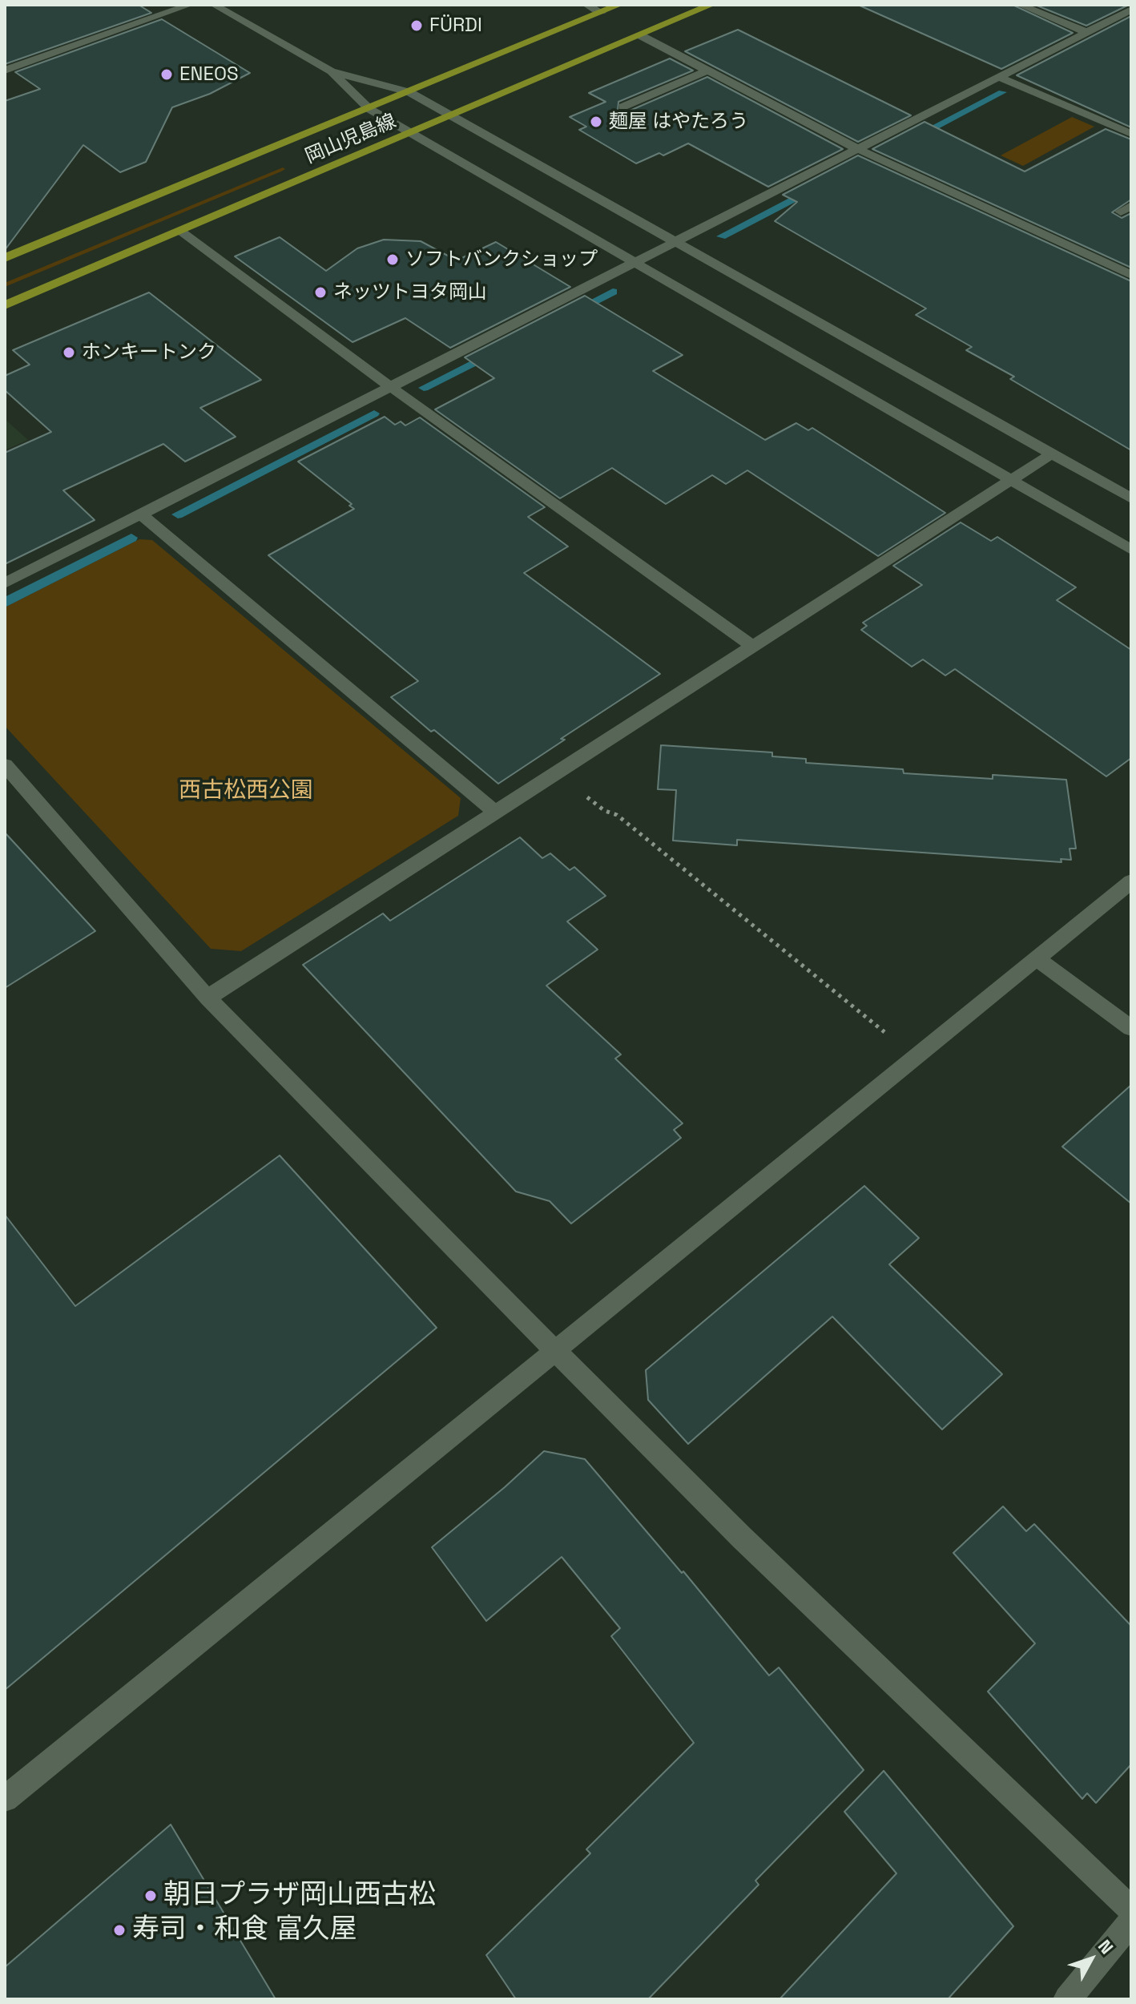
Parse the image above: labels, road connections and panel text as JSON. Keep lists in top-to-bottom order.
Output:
{
  "streets": {
    "main road": ["岡山児島線"]
  },
  "parks": ["西古松西公園"],
  "places": [
    "FÜRDI",
    "ENEOS",
    "麺屋 はやたろう",
    "ソフトバンクショップ",
    "ネッツトヨタ岡山",
    "ホンキートンク",
    "朝日プラザ岡山西古松",
    "寿司・和食 富久屋"
  ],
  "north": "top right"
}
